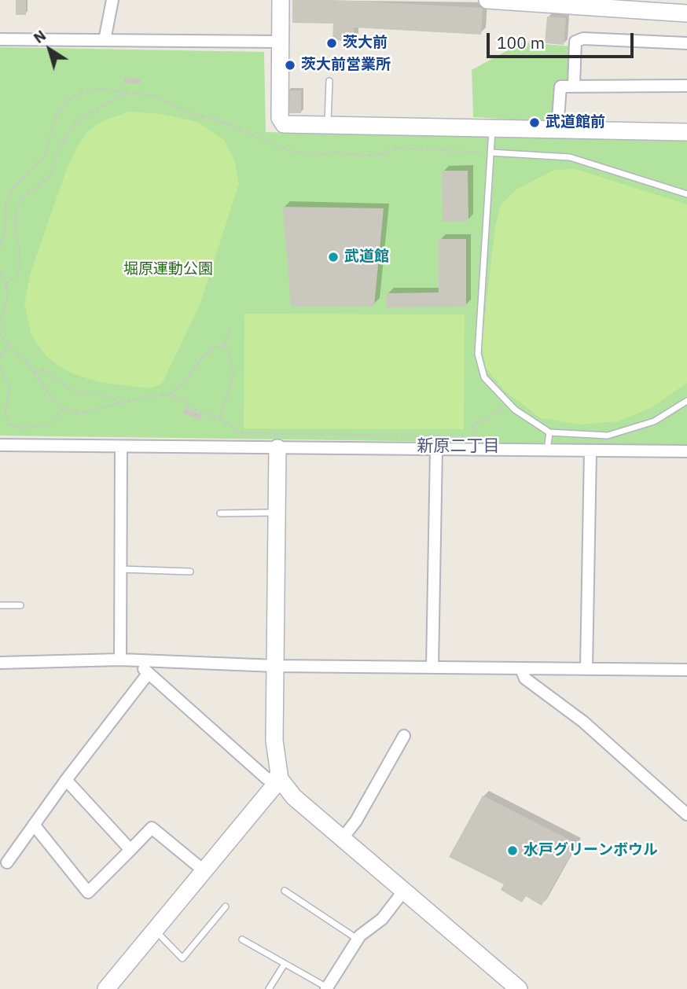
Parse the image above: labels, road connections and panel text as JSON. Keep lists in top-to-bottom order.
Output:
{
  "districts": ["新原二丁目"],
  "parks": ["堀原運動公園"],
  "places": [
    "茨大前",
    "茨大前営業所",
    "武道館前",
    "武道館",
    "水戸グリーンボウル"
  ],
  "scale_bar": "100 m",
  "north": "top left"
}
